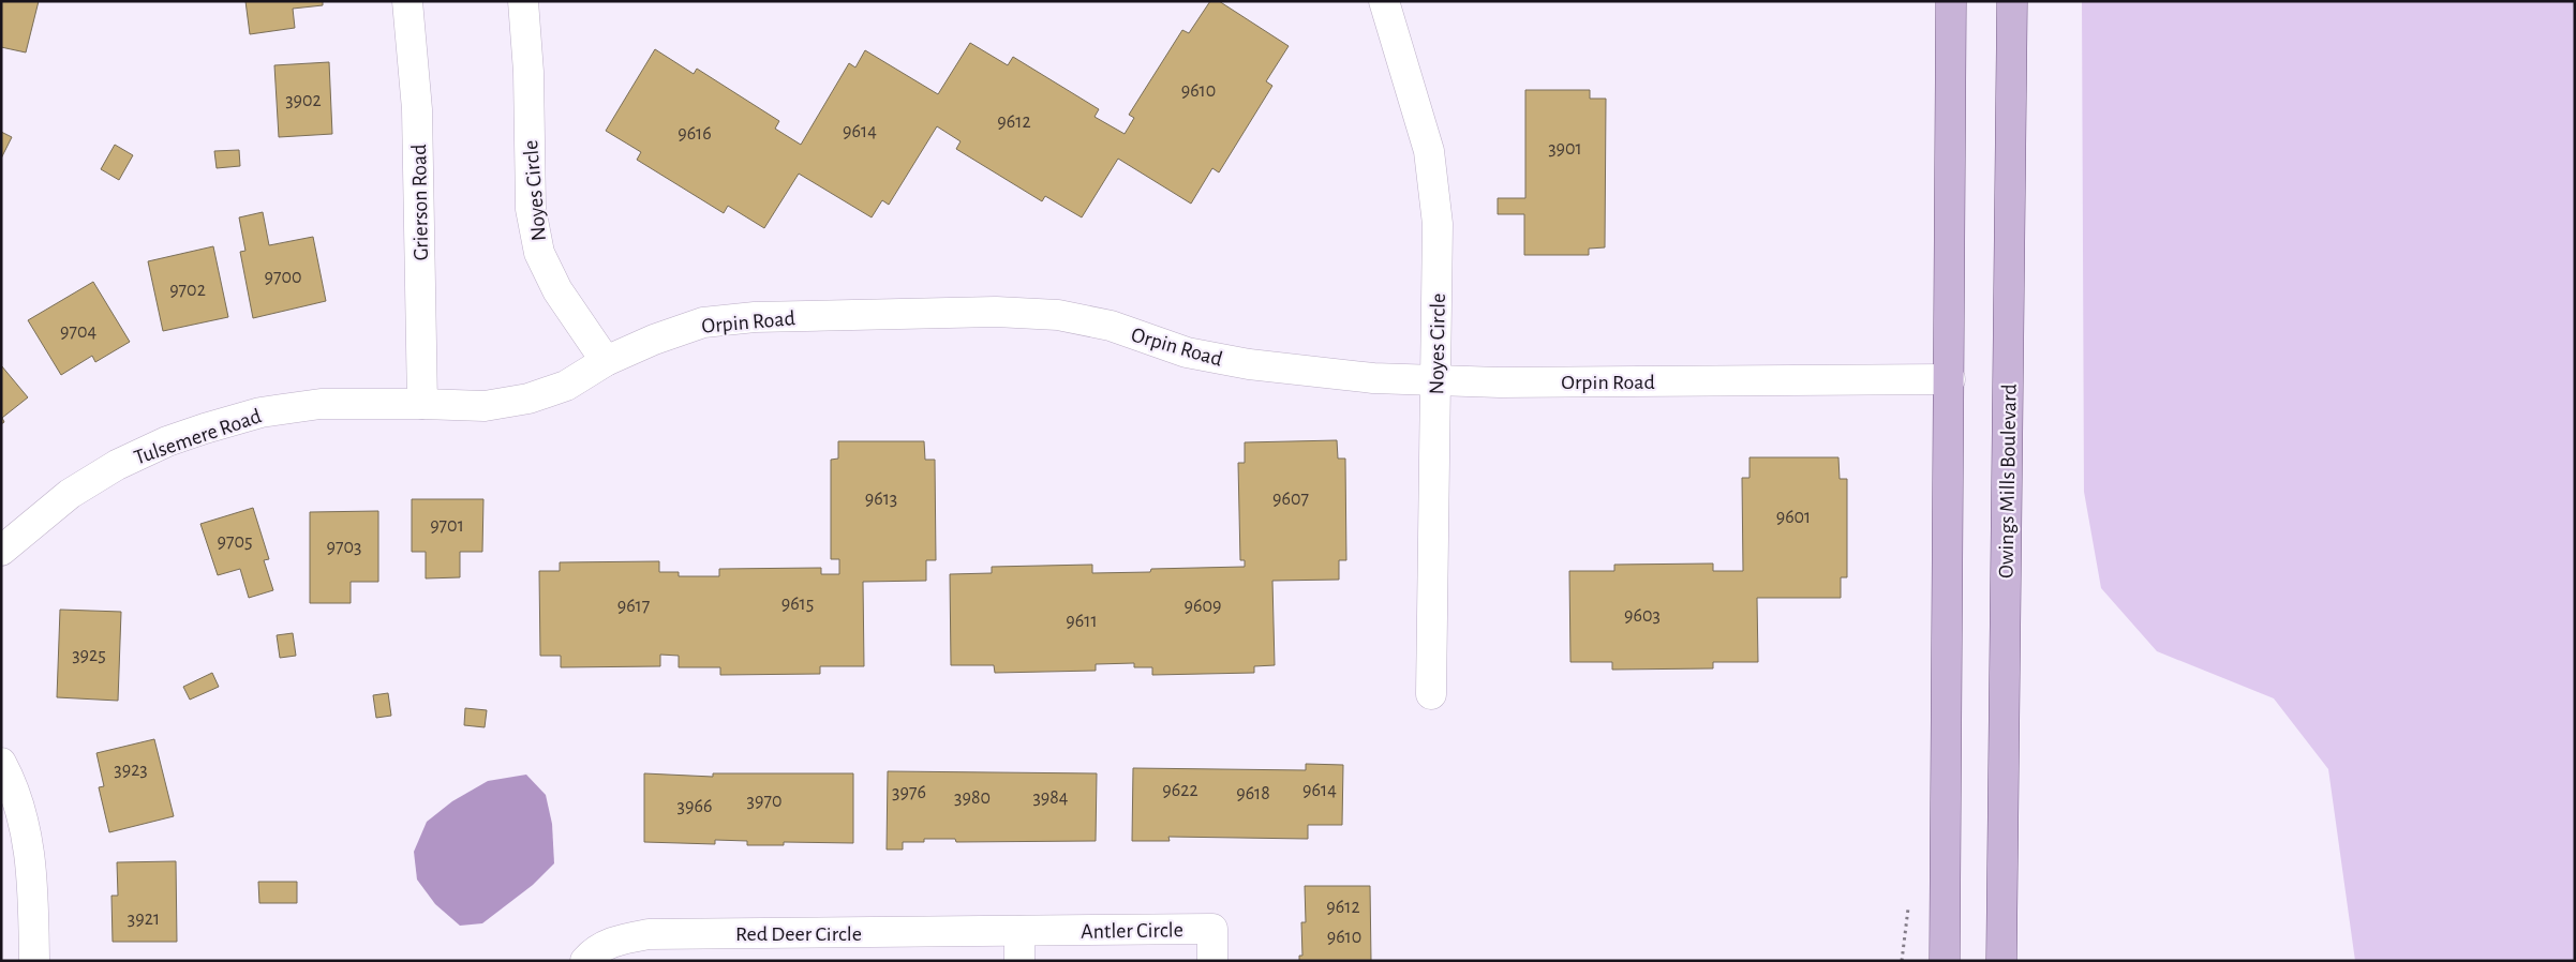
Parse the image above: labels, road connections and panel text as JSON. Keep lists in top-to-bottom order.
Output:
{
  "streets": {
    "main road": ["Owings Mills Boulevard"],
    "street": [
      "Noyes Circle",
      "Grierson Road",
      "Orpin Road",
      "Tulsemere Road",
      "Antler Circle",
      "Red Deer Circle"
    ]
  },
  "crossings": [
    ["Noyes Circle", "Orpin Road"],
    ["Grierson Road", "Orpin Road"],
    ["Grierson Road", "Tulsemere Road"],
    ["Orpin Road", "Tulsemere Road"],
    ["Antler Circle", "Red Deer Circle"]
  ],
  "house_numbers": [
    "9610",
    "3902",
    "9612",
    "9614",
    "9616",
    "3901",
    "9700",
    "9702",
    "9704",
    "9613",
    "9607",
    "9601",
    "9701",
    "9705",
    "9703",
    "9615",
    "9617",
    "9609",
    "9603",
    "9611",
    "3925",
    "3923",
    "9622",
    "9614",
    "3976",
    "9618",
    "3980",
    "3984",
    "3970",
    "3966",
    "9612",
    "3921",
    "9610"
  ]
}
